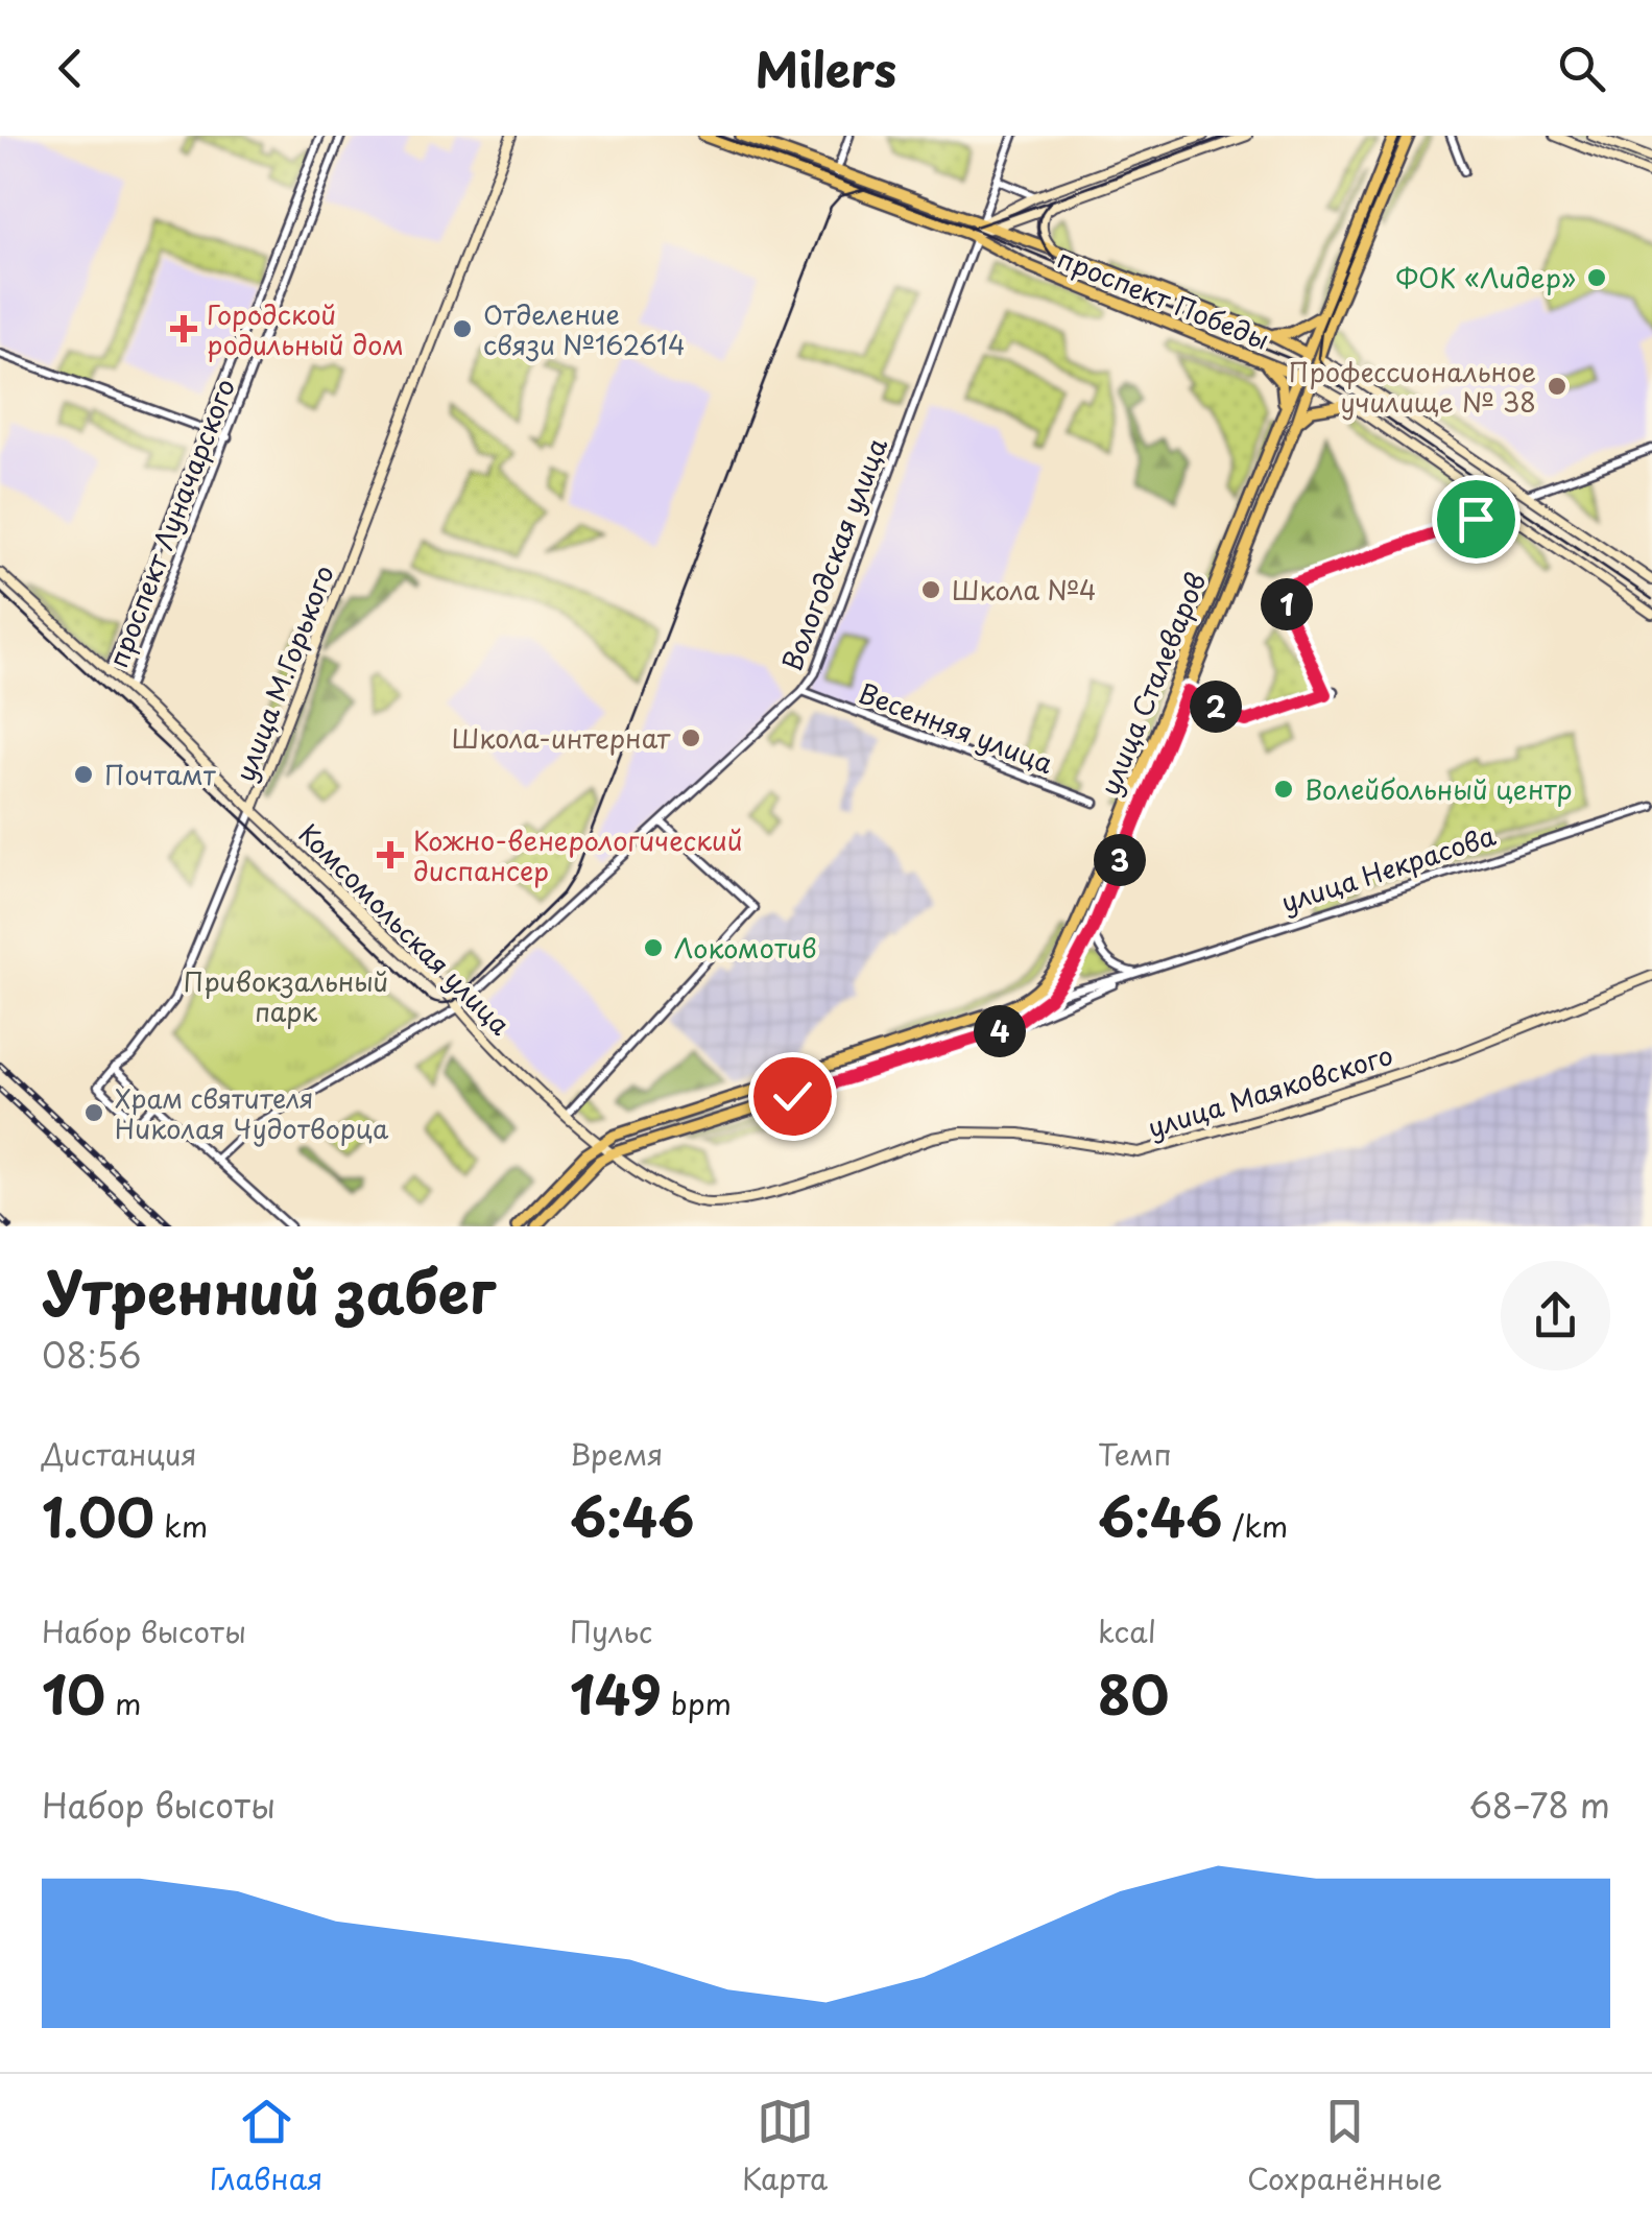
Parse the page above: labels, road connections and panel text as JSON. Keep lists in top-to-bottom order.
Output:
{
  "streets": {
    "main road": ["проспект Победы", "улица Сталеваров"],
    "street": [
      "проспект Луначарского",
      "Вологодская улица",
      "улица М.Горького",
      "Весенняя улица",
      "улица Некрасова",
      "Комсомольская улица",
      "улица Маяковского"
    ]
  },
  "crossings": [
    ["проспект Победы", "Вологодская улица"],
    ["проспект Победы", "улица Сталеваров"],
    ["проспект Луначарского", "Комсомольская улица"],
    ["Вологодская улица", "Весенняя улица"],
    ["Вологодская улица", "Комсомольская улица"],
    ["улица М.Горького", "Комсомольская улица"],
    ["улица Сталеваров", "Комсомольская улица"],
    ["улица Сталеваров", "улица Маяковского"],
    ["Комсомольская улица", "улица Маяковского"]
  ],
  "parks": ["Привокзальный парк"],
  "places": {
    "other": [
      "ФОК «Лидер»",
      "Отделение связи №162614",
      "Профессиональное училище № 38",
      "Школа №4",
      "Школа-интернат",
      "Почтамт",
      "Волейбольный центр",
      "Локомотив",
      "Храм святителя Николая Чудотворца"
    ],
    "health": ["Городской родильный дом", "Кожно-венерологический диспансер"]
  },
  "page": {
    "header": "Milers",
    "pins": [
      "1",
      "2",
      "3",
      "4"
    ],
    "heading": ["Утренний забег", "08:56"],
    "stats": [
      ["Дистанция", "1.00 km"],
      ["Время", "6:46"],
      ["Темп", "6:46 /km"],
      ["Набор высоты", "10 m"],
      ["Пульс", "149 bpm"],
      ["kcal", "80"]
    ],
    "chart": ["Набор высоты", "68–78 m"],
    "tabs": ["Главная", "Карта", "Сохранённые"]
  }
}
